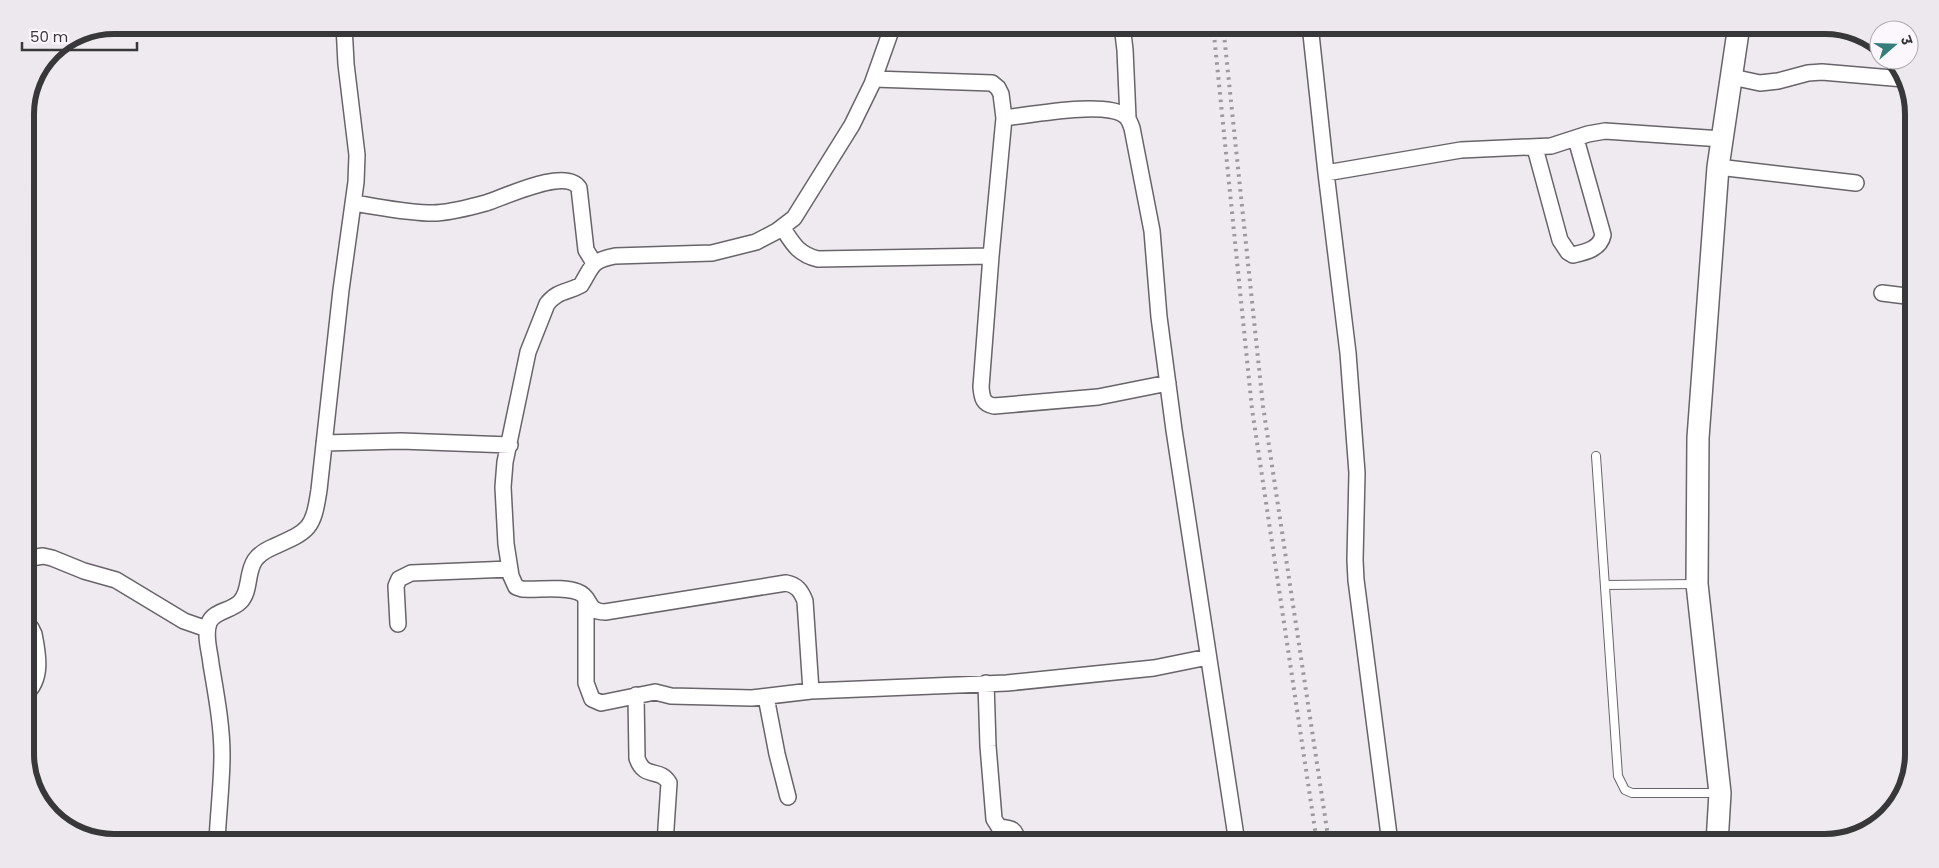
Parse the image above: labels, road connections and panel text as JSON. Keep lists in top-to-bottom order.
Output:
{
  "scale_bar": "50 m",
  "north": "right"
}
